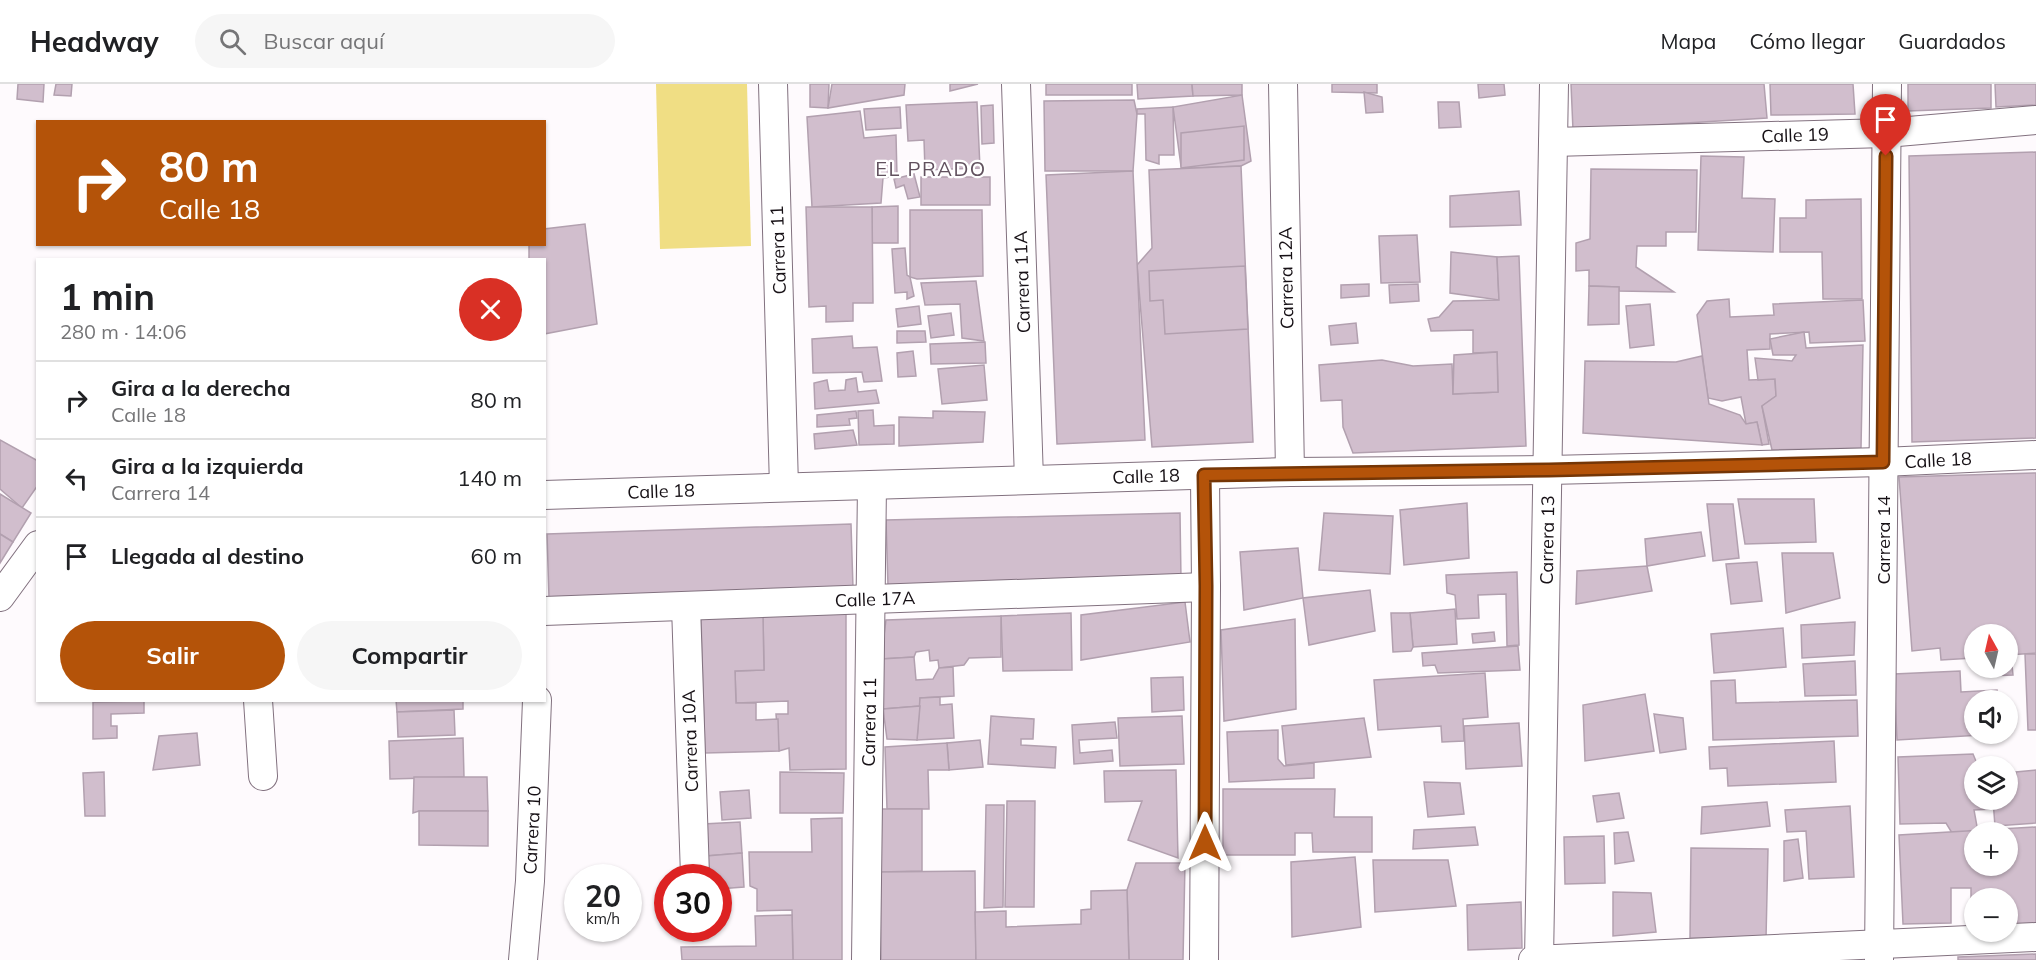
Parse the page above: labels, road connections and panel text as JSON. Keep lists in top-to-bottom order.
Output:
{
  "streets": {
    "street": [
      "Calle 19",
      "Carrera 11",
      "Carrera 12A",
      "Carrera 11A",
      "Calle 18",
      "Carrera 13",
      "Carrera 14",
      "Calle 17A",
      "Carrera 10A",
      "Carrera 10"
    ]
  },
  "crossings": [
    ["Calle 19", "Carrera 13"],
    ["Calle 19", "Carrera 14"],
    ["Carrera 11", "Calle 18"],
    ["Carrera 11", "Calle 17A"],
    ["Carrera 12A", "Calle 18"],
    ["Carrera 11A", "Calle 18"],
    ["Calle 18", "Carrera 13"],
    ["Calle 18", "Carrera 14"],
    ["Calle 17A", "Carrera 10A"]
  ],
  "districts": ["EL PRADO"],
  "north": "top",
  "page": {
    "header": "Headway",
    "search": "Buscar aquí",
    "nav": ["Mapa", "Cómo llegar", "Guardados"],
    "turn": ["80 m", "Calle 18"],
    "heading": ["1 min", "280 m · 14:06"],
    "list": [
      {
        "name": "Gira a la derecha",
        "note": "Calle 18",
        "value": "80 m"
      },
      {
        "name": "Gira a la izquierda",
        "note": "Carrera 14",
        "value": "140 m"
      },
      {
        "name": "Llegada al destino",
        "value": "60 m"
      }
    ],
    "buttons": ["Salir", "Compartir"],
    "map_buttons": ["+", "−"],
    "speed": "20 km/h",
    "limit": "30"
  }
}
